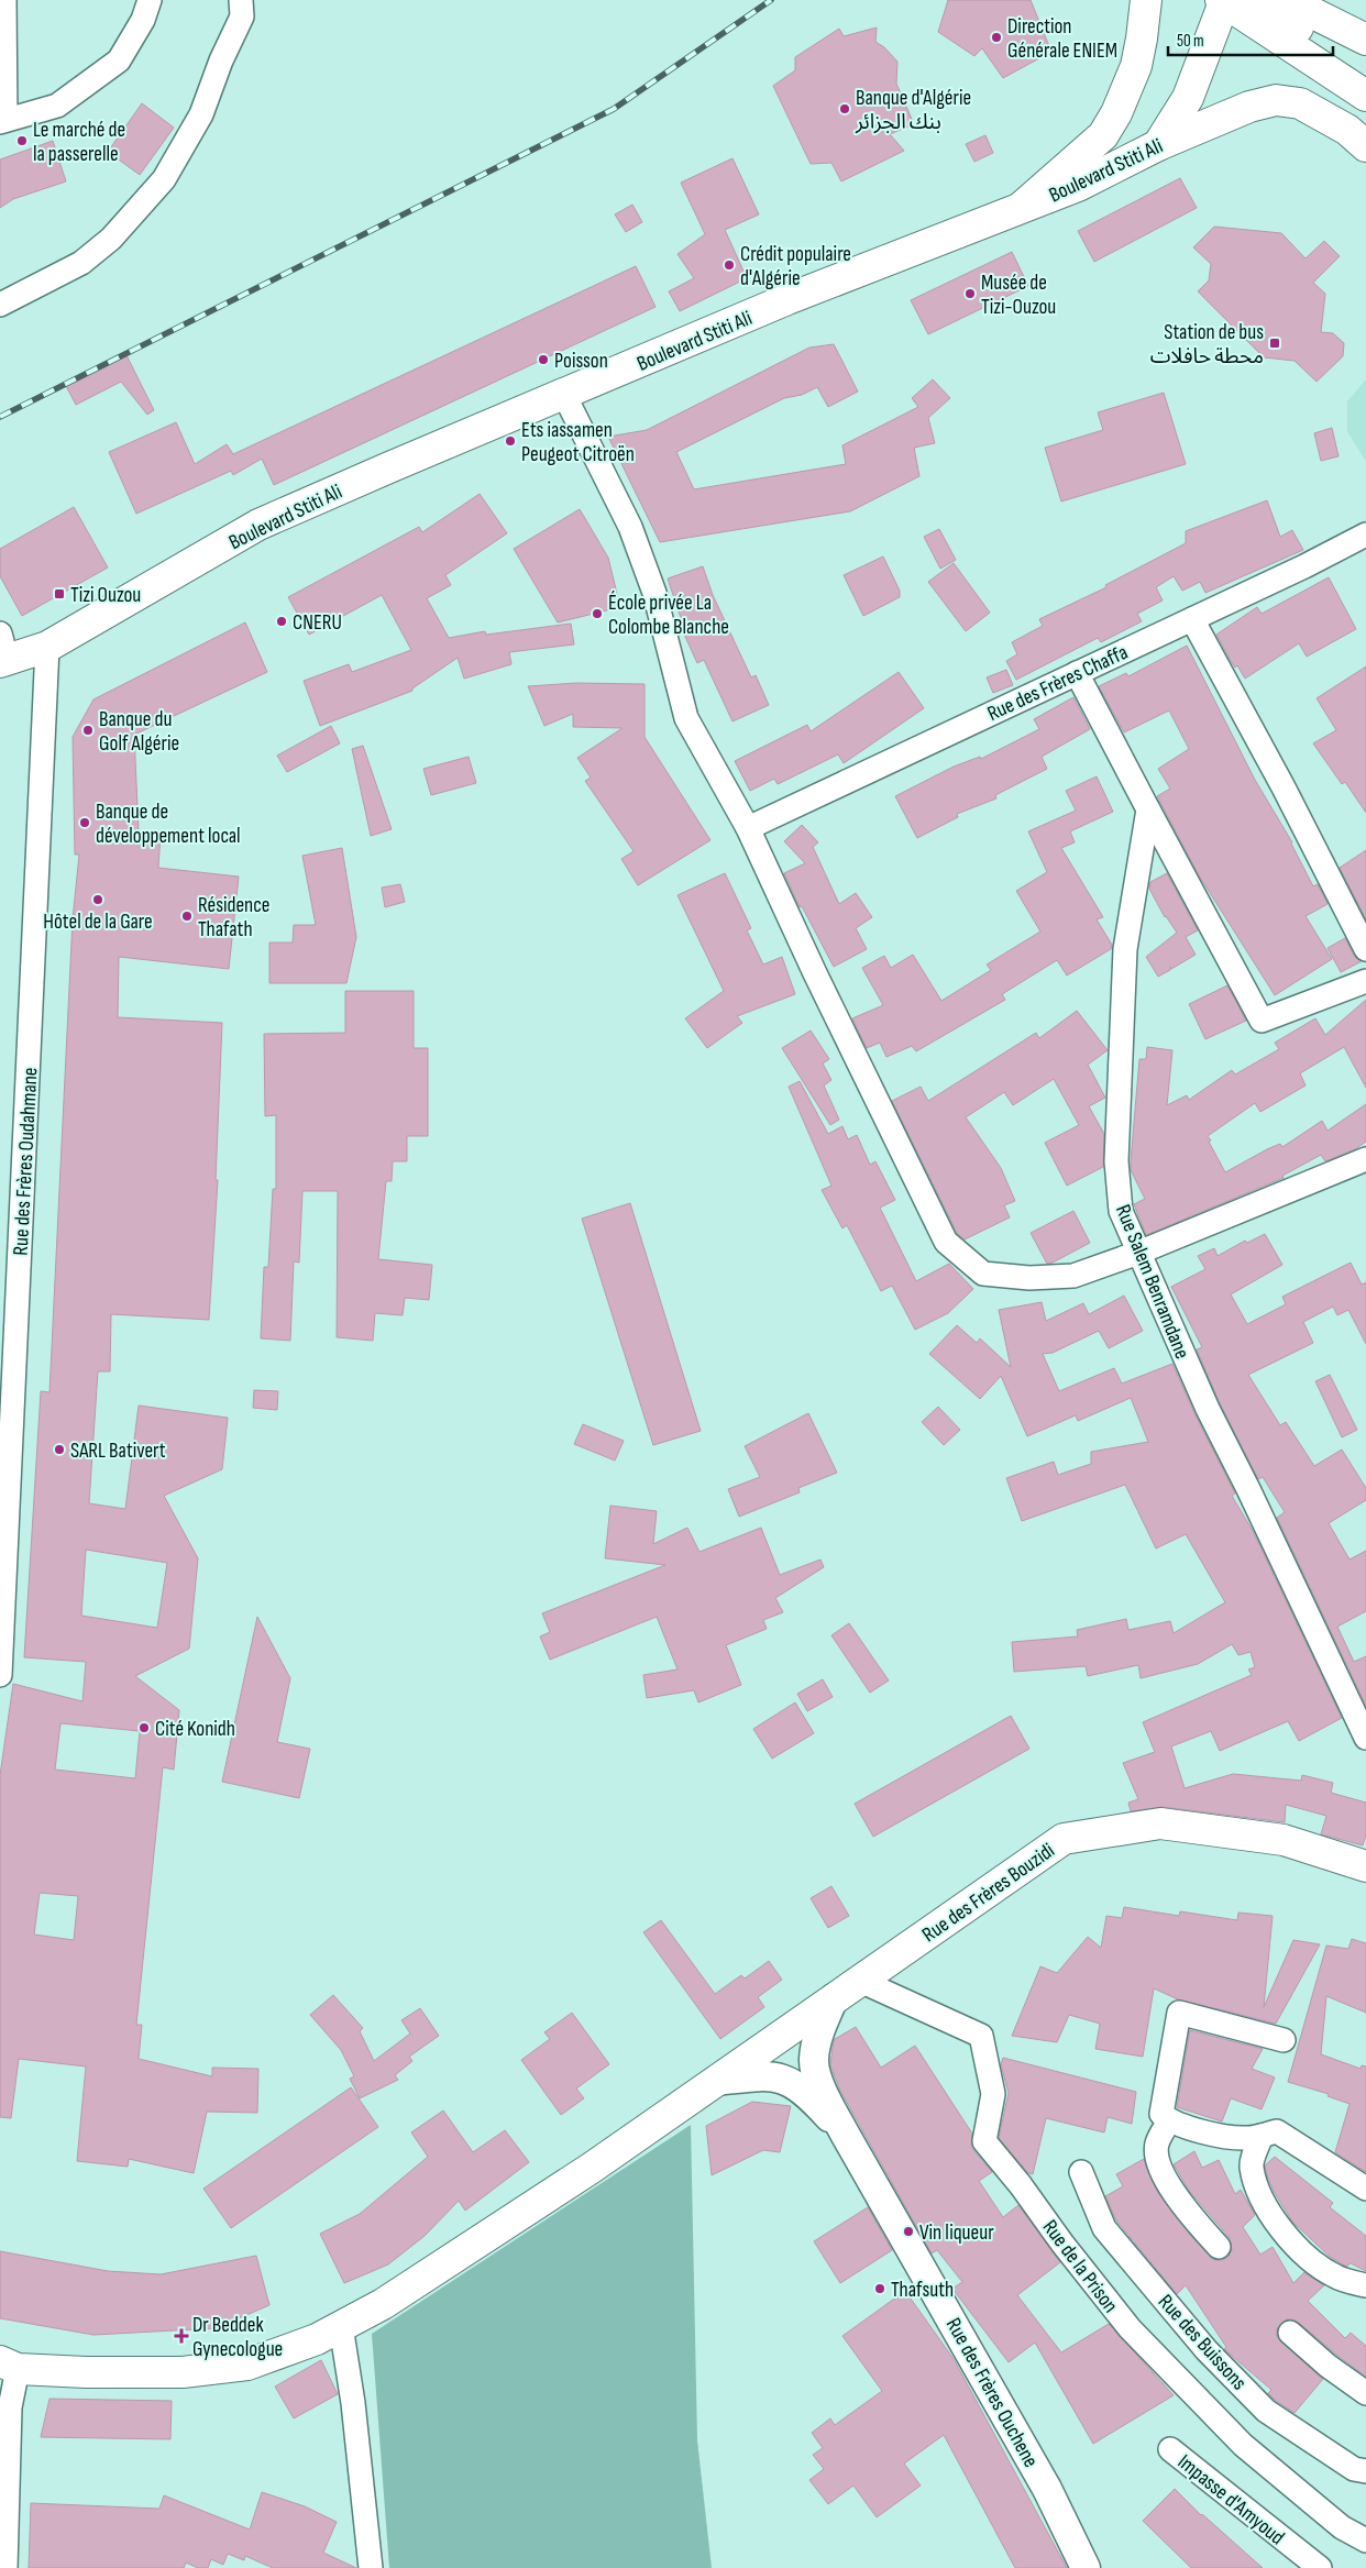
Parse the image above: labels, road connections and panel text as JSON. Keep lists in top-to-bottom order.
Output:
{
  "streets": {
    "main road": ["Boulevard Stiti Ali", "Rue des Frères Bouzidi"],
    "street": [
      "Rue des Frères Chaffa",
      "Rue des Frères Oudahmane",
      "Rue Salem Benramdane",
      "Rue de la Prison",
      "Rue des Buissons",
      "Rue des Frères Ouchene",
      "Impasse d'Amyoud"
    ]
  },
  "crossings": [
    ["Boulevard Stiti Ali", "Rue des Frères Oudahmane"],
    ["Rue des Frères Bouzidi", "Rue de la Prison"],
    ["Rue des Frères Bouzidi", "Rue des Frères Ouchene"],
    ["Rue de la Prison", "Rue des Frères Ouchene"]
  ],
  "places": {
    "other": [
      "Direction Générale ENIEM",
      "Banque d'Algérie بنك الجزائر",
      "Le marché de la passerelle",
      "Crédit populaire d'Algérie",
      "Musée de Tizi-Ouzou",
      "Poisson",
      "Ets iassamen Peugeot Citroën",
      "École privée La Colombe Blanche",
      "CNERU",
      "Banque du Golf Algérie",
      "Banque de développement local",
      "Hôtel de la Gare",
      "Résidence Thafath",
      "SARL Bativert",
      "Cité Konidh",
      "Vin liqueur",
      "Thafsuth"
    ],
    "transit": ["Station de bus محطة حافلات", "Tizi Ouzou"],
    "health": ["Dr Beddek Gynecologue"]
  },
  "scale_bar": "50 m"
}
